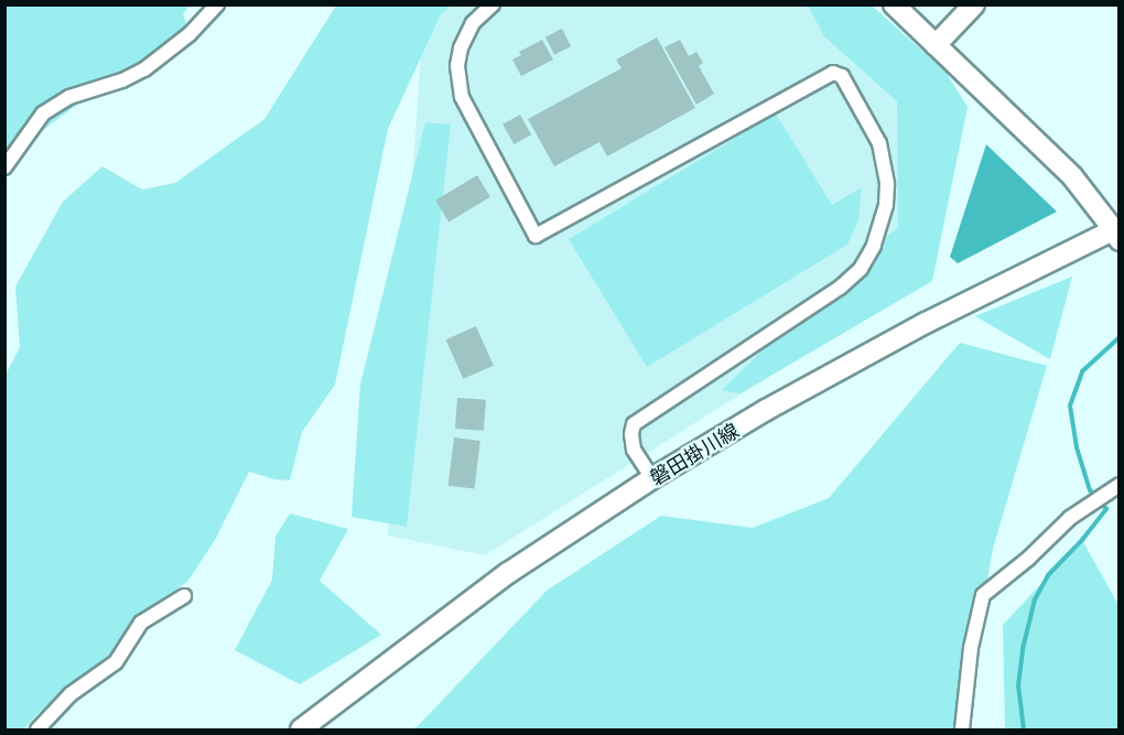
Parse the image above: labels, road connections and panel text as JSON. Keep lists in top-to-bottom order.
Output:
{
  "streets": {
    "main road": ["磐田掛川線"]
  }
}
